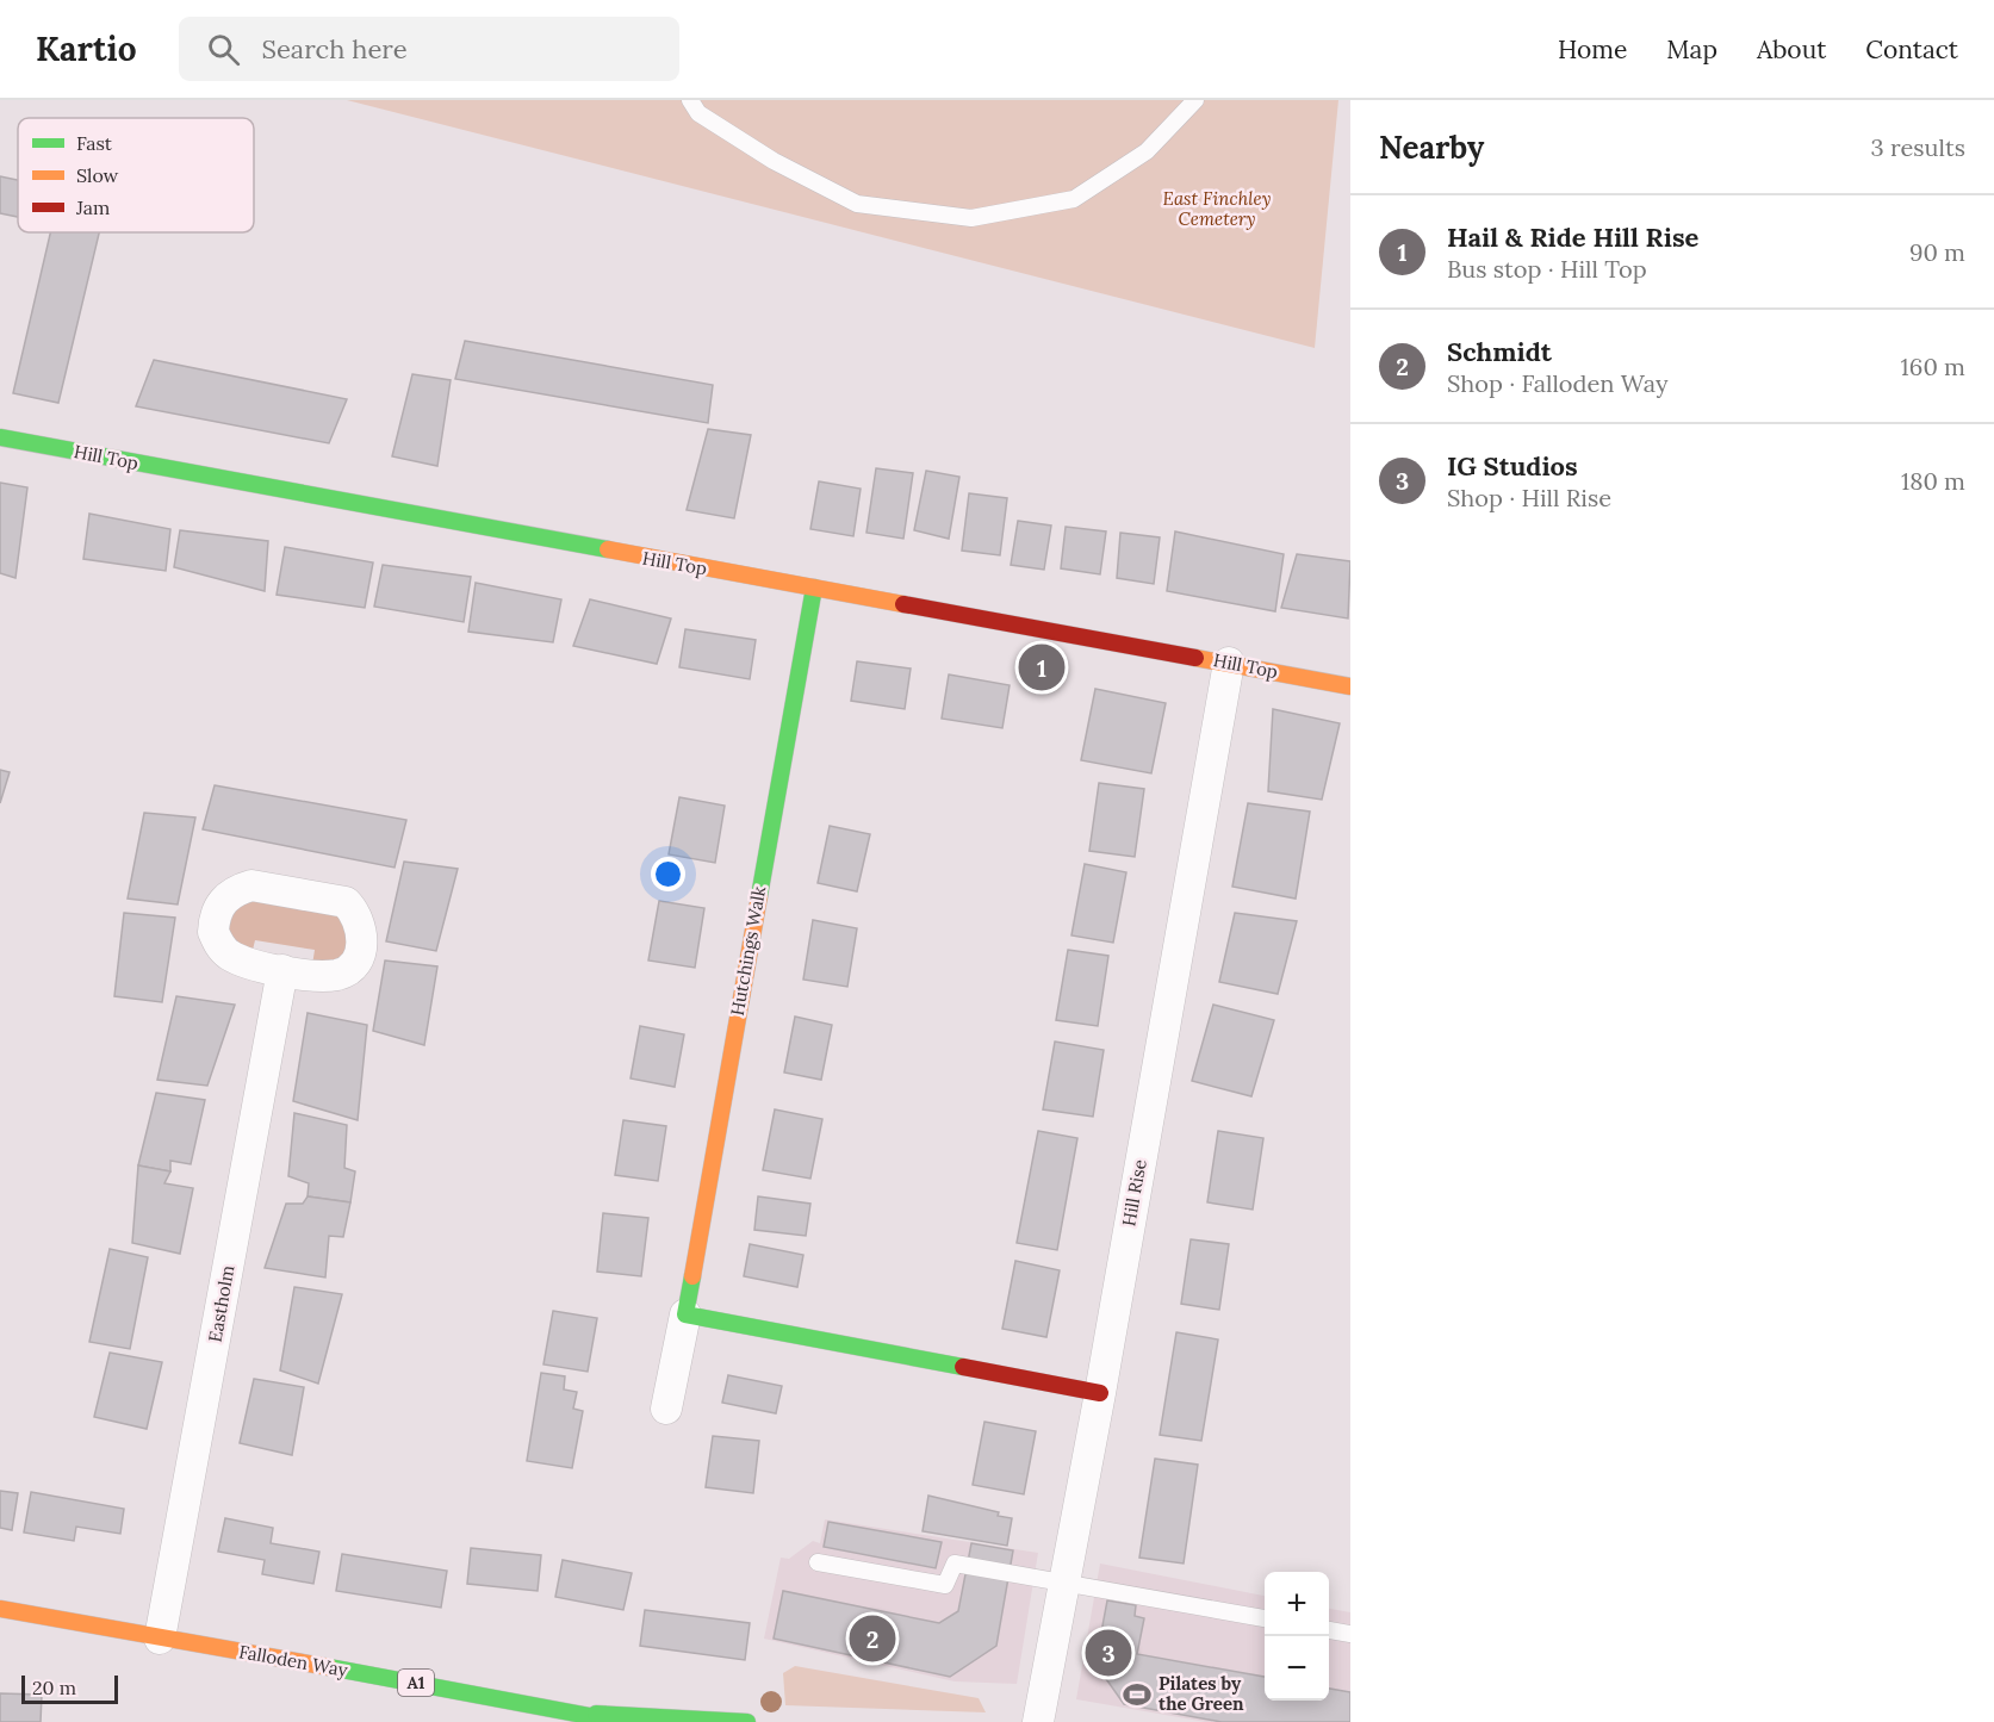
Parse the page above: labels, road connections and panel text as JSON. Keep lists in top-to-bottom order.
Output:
{
  "streets": {
    "main road": [
      "Hill Top",
      "Hutchings Walk",
      "Falloden Way",
      "A1"
    ],
    "street": ["Hill Rise", "Eastholm"]
  },
  "crossings": [
    ["Hill Top", "Hutchings Walk"],
    ["Hill Top", "Hill Rise"],
    ["Eastholm", "Falloden Way"]
  ],
  "parks": ["East Finchley Cemetery"],
  "places": {
    "sports": ["Pilates by the Green"]
  },
  "legend": ["Fast", "Slow", "Jam"],
  "scale_bar": "20 m",
  "page": {
    "header": "Kartio",
    "search": "Search here",
    "nav": [
      "Home",
      "Map",
      "About",
      "Contact"
    ],
    "heading": ["Nearby", "3 results"],
    "list": [
      {
        "mark": "1",
        "name": "Hail & Ride Hill Rise",
        "note": "Bus stop · Hill Top",
        "value": "90 m"
      },
      {
        "mark": "2",
        "name": "Schmidt",
        "note": "Shop · Falloden Way",
        "value": "160 m"
      },
      {
        "mark": "3",
        "name": "IG Studios",
        "note": "Shop · Hill Rise",
        "value": "180 m"
      }
    ],
    "pins": ["1", "2", "3"],
    "map_buttons": ["+", "−"],
    "scale": "20 m"
  }
}
